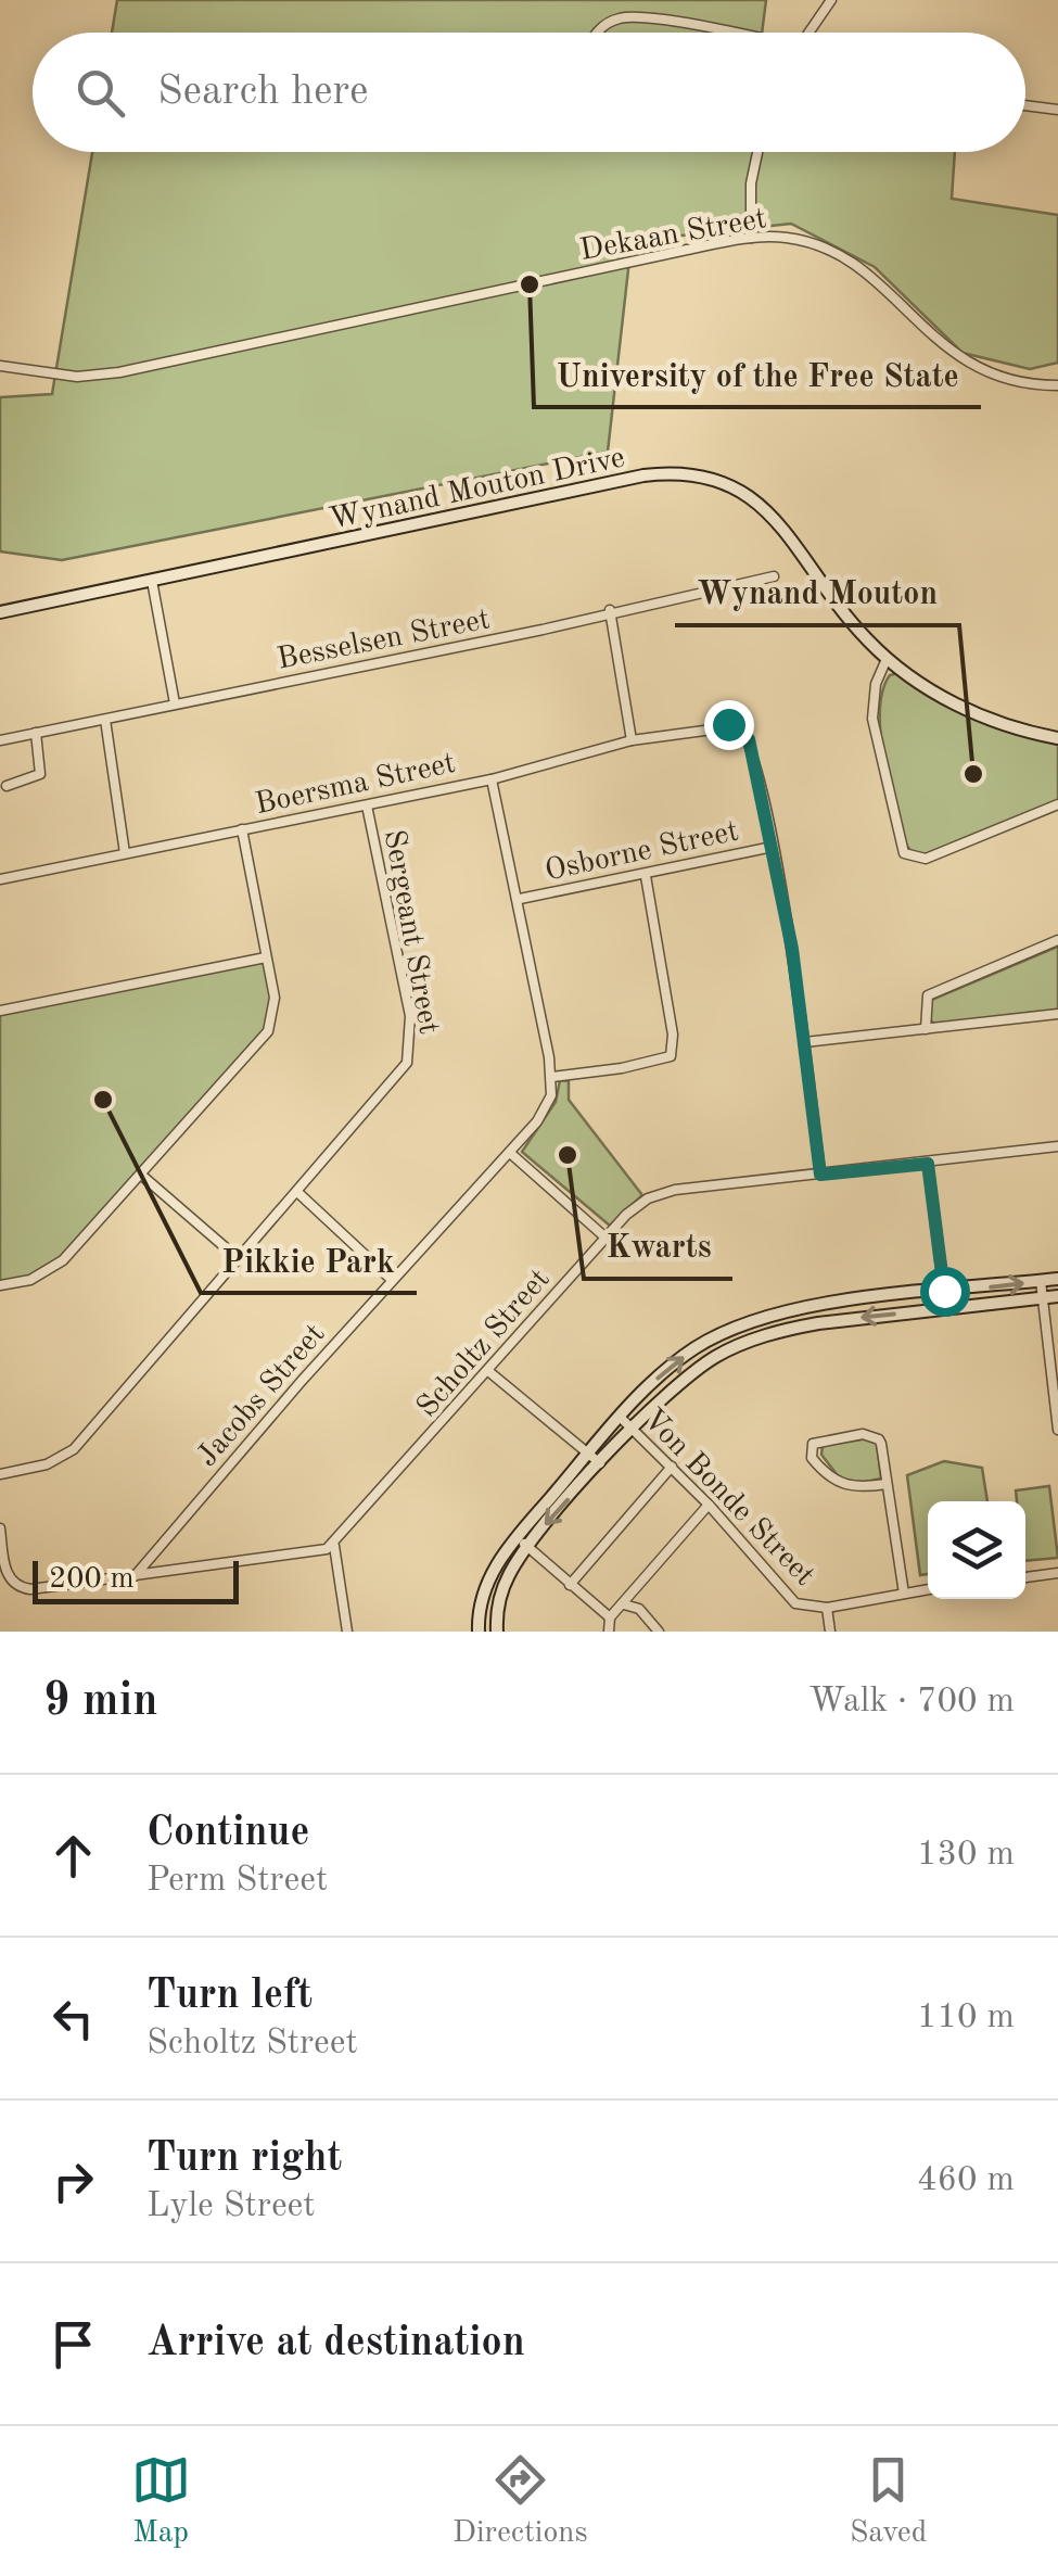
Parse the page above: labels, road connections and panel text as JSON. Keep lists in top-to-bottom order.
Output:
{
  "streets": {
    "street": [
      "Dekaan Street",
      "Wynand Mouton Drive",
      "Besselsen Street",
      "Boersma Street",
      "Osborne Street",
      "Sergeant Street",
      "Scholtz Street",
      "Jacobs Street",
      "Von Bonde Street"
    ]
  },
  "crossings": [
    ["Boersma Street", "Osborne Street"],
    ["Boersma Street", "Sergeant Street"]
  ],
  "places": [
    "University of the Free State",
    "Wynand Mouton",
    "Pikkie Park",
    "Kwarts"
  ],
  "scale_bar": "200 m",
  "page": {
    "search": "Search here",
    "scale": "200 m",
    "heading": ["9 min", "Walk · 700 m"],
    "list": [
      ["Continue", "Perm Street", "130 m"],
      ["Turn left", "Scholtz Street", "110 m"],
      ["Turn right", "Lyle Street", "460 m"],
      "Arrive at destination"
    ],
    "nav": ["Map", "Directions", "Saved"]
  }
}
